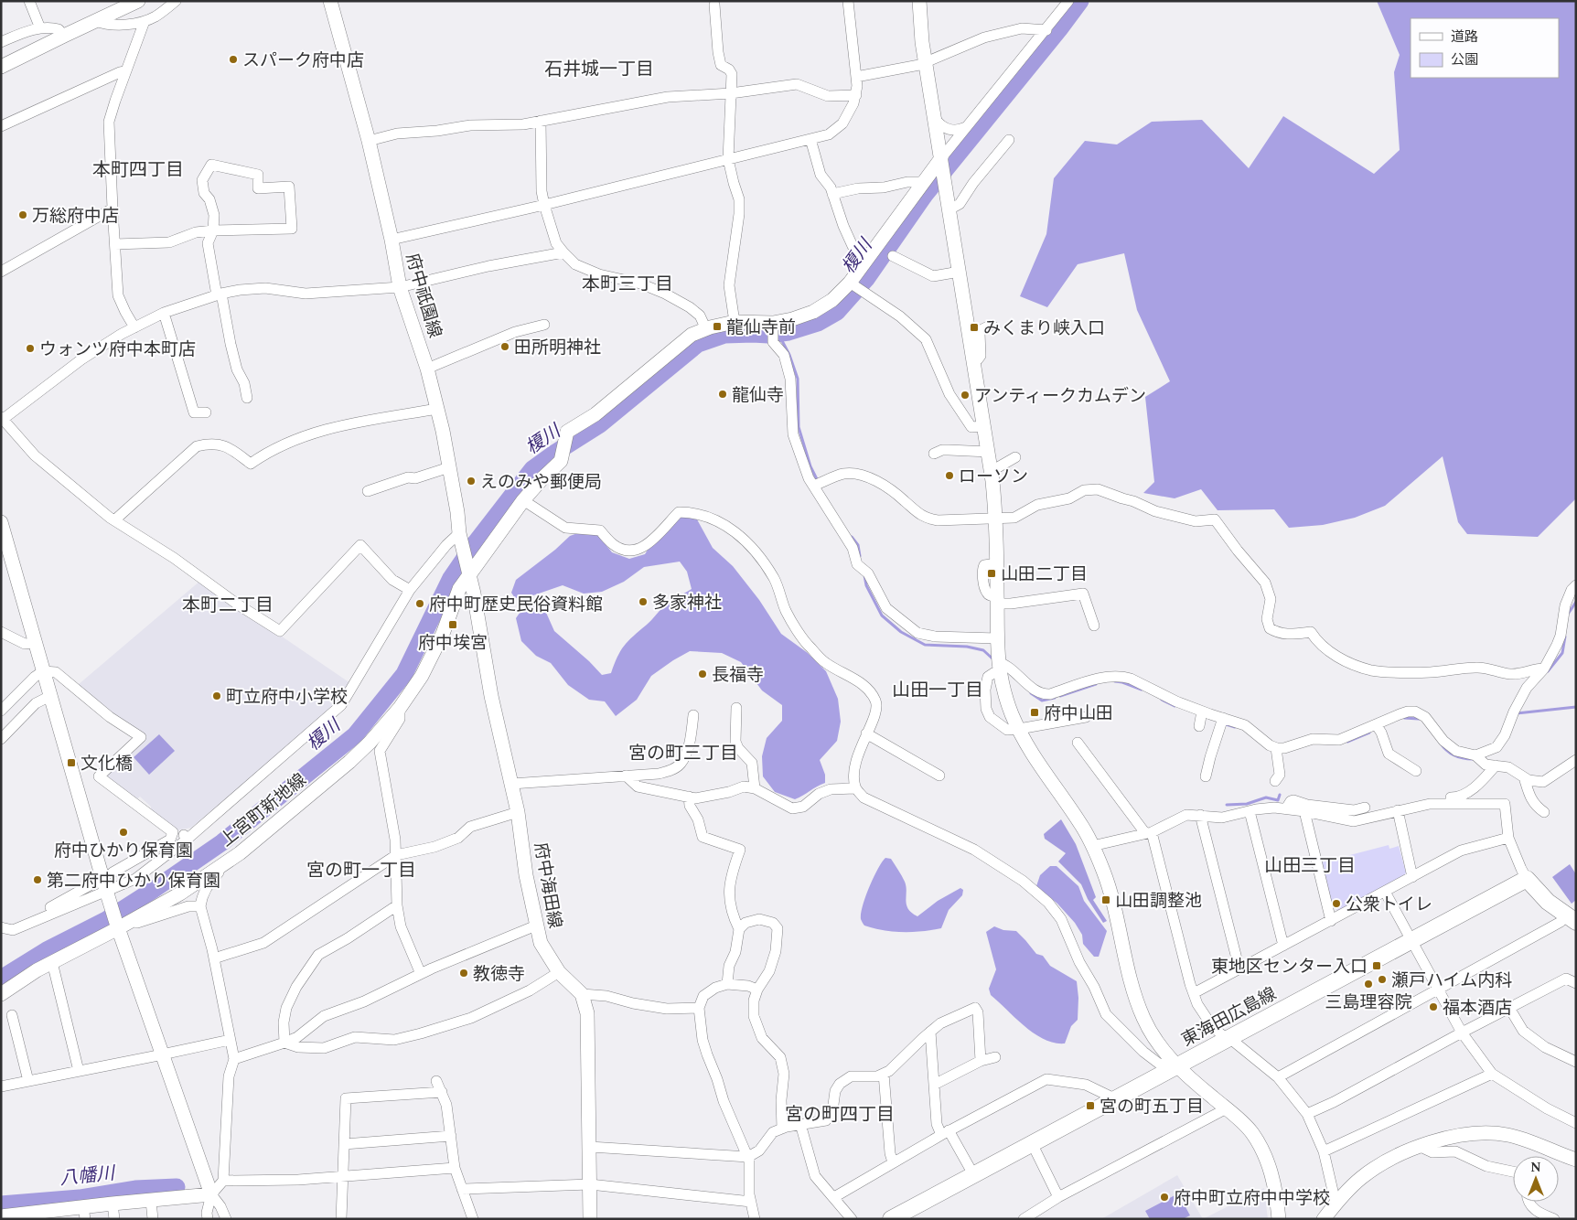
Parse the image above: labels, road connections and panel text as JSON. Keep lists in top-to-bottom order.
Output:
{
  "streets": {
    "main road": ["東海田広島線"],
    "street": ["府中祇園線", "上宮町新地線", "府中海田線"]
  },
  "crossings": [
    ["府中祇園線", "上宮町新地線"],
    ["府中祇園線", "府中海田線"],
    ["上宮町新地線", "府中海田線"]
  ],
  "districts": [
    "石井城一丁目",
    "本町四丁目",
    "本町三丁目",
    "本町二丁目",
    "山田一丁目",
    "宮の町三丁目",
    "山田三丁目",
    "宮の町一丁目",
    "宮の町四丁目"
  ],
  "water": ["榎川", "八幡川"],
  "places": {
    "other": [
      "スパーク府中店",
      "万総府中店",
      "田所明神社",
      "ウォンツ府中本町店",
      "龍仙寺",
      "アンティークカムデン",
      "ローソン",
      "えのみや郵便局",
      "多家神社",
      "府中町歴史民俗資料館",
      "長福寺",
      "町立府中小学校",
      "府中ひかり保育園",
      "第二府中ひかり保育園",
      "公衆トイレ",
      "教徳寺",
      "瀬戸ハイム内科",
      "三島理容院",
      "福本酒店",
      "府中町立府中中学校"
    ],
    "transit": [
      "龍仙寺前",
      "みくまり峡入口",
      "山田二丁目",
      "府中埃宮",
      "府中山田",
      "文化橋",
      "山田調整池",
      "東地区センター入口",
      "宮の町五丁目"
    ]
  },
  "legend": ["道路", "公園"],
  "north": "top"
}
